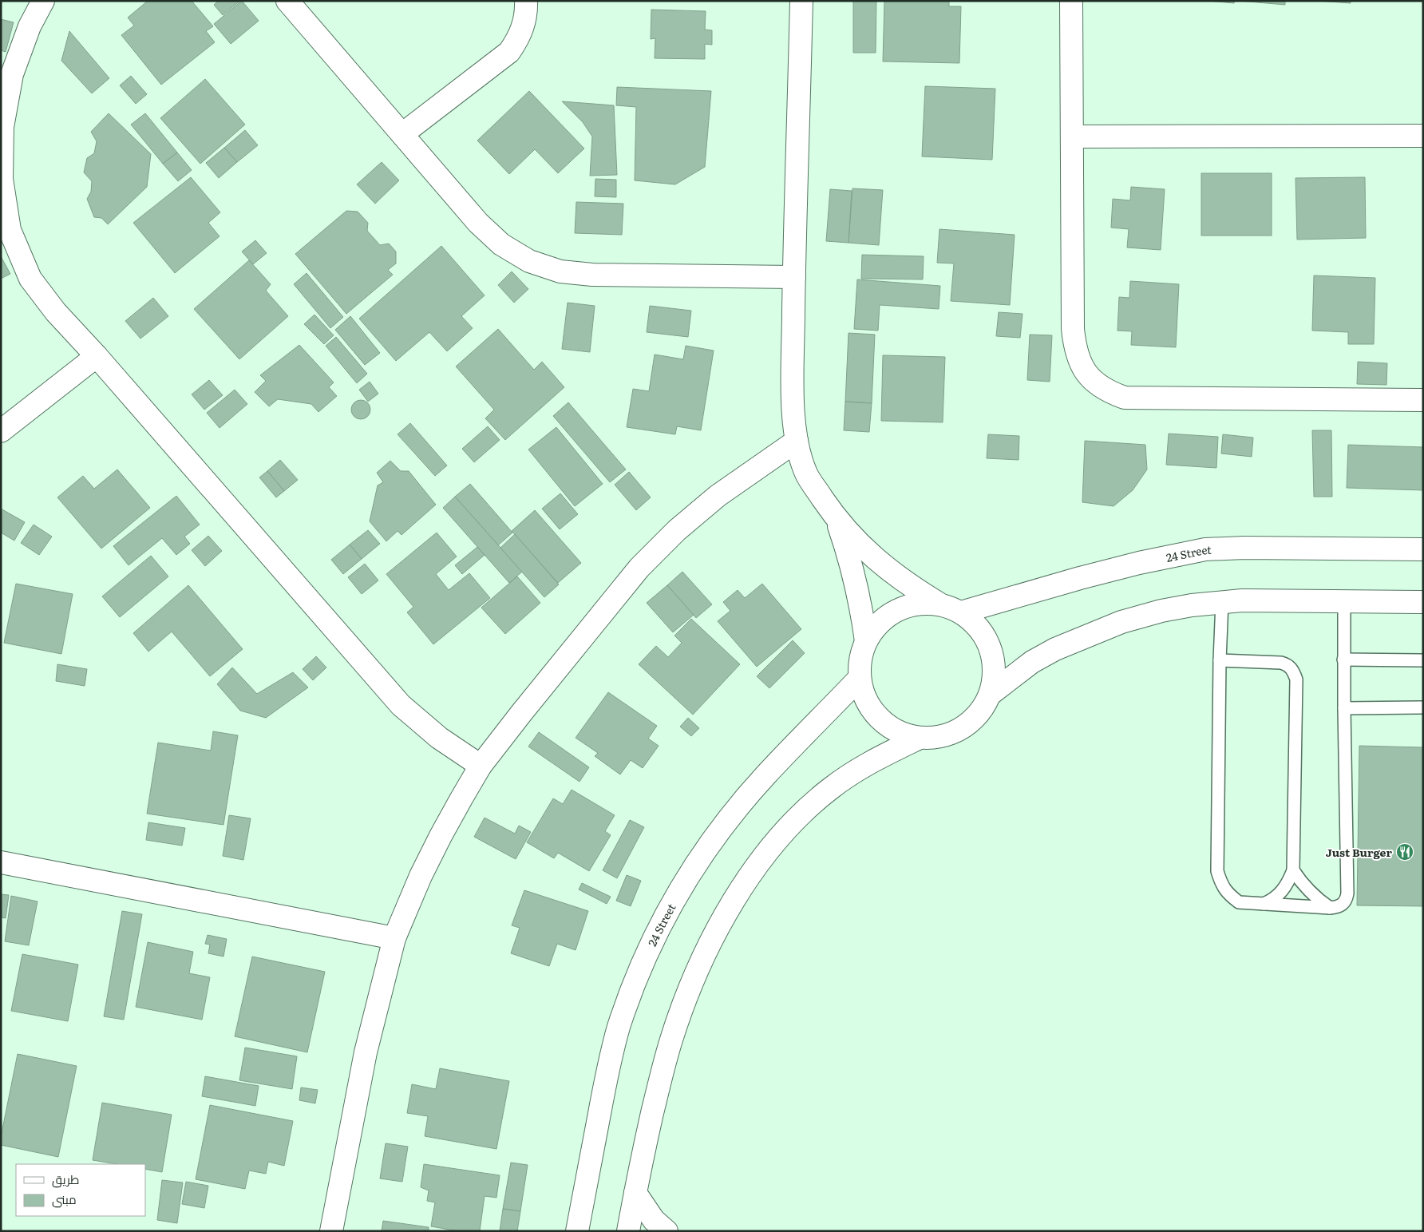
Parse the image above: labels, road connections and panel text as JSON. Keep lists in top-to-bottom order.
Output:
{
  "streets": {
    "street": ["24 Street"]
  },
  "places": {
    "restaurant": ["Just Burger"]
  },
  "legend": ["طريق", "مبنى"]
}
